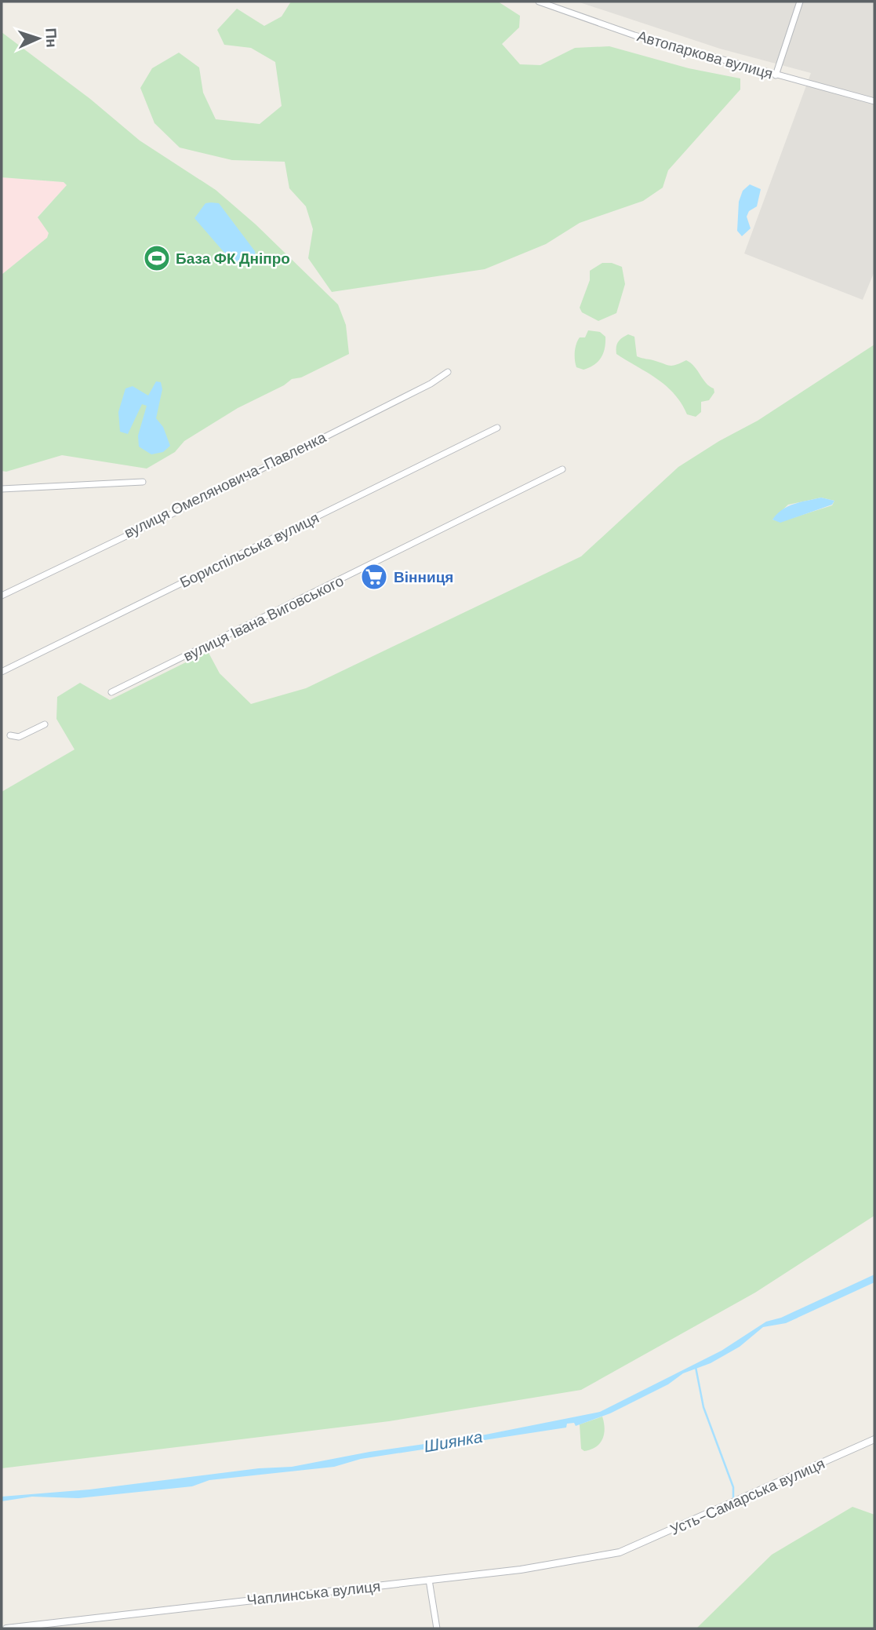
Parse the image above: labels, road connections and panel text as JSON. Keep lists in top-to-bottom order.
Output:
{
  "streets": {
    "street": [
      "Автопаркова вулиця",
      "вулиця Омеляновича-Павленка",
      "Бориспільська вулиця",
      "вулиця Івана Виговського",
      "Усть-Самарська вулиця",
      "Чаплинська вулиця"
    ]
  },
  "crossings": [
    ["Усть-Самарська вулиця", "Чаплинська вулиця"]
  ],
  "water": ["Шиянка"],
  "places": {
    "sports": ["База ФК Дніпро"],
    "supermarket": ["Вінниця"]
  },
  "north": "right"
}
